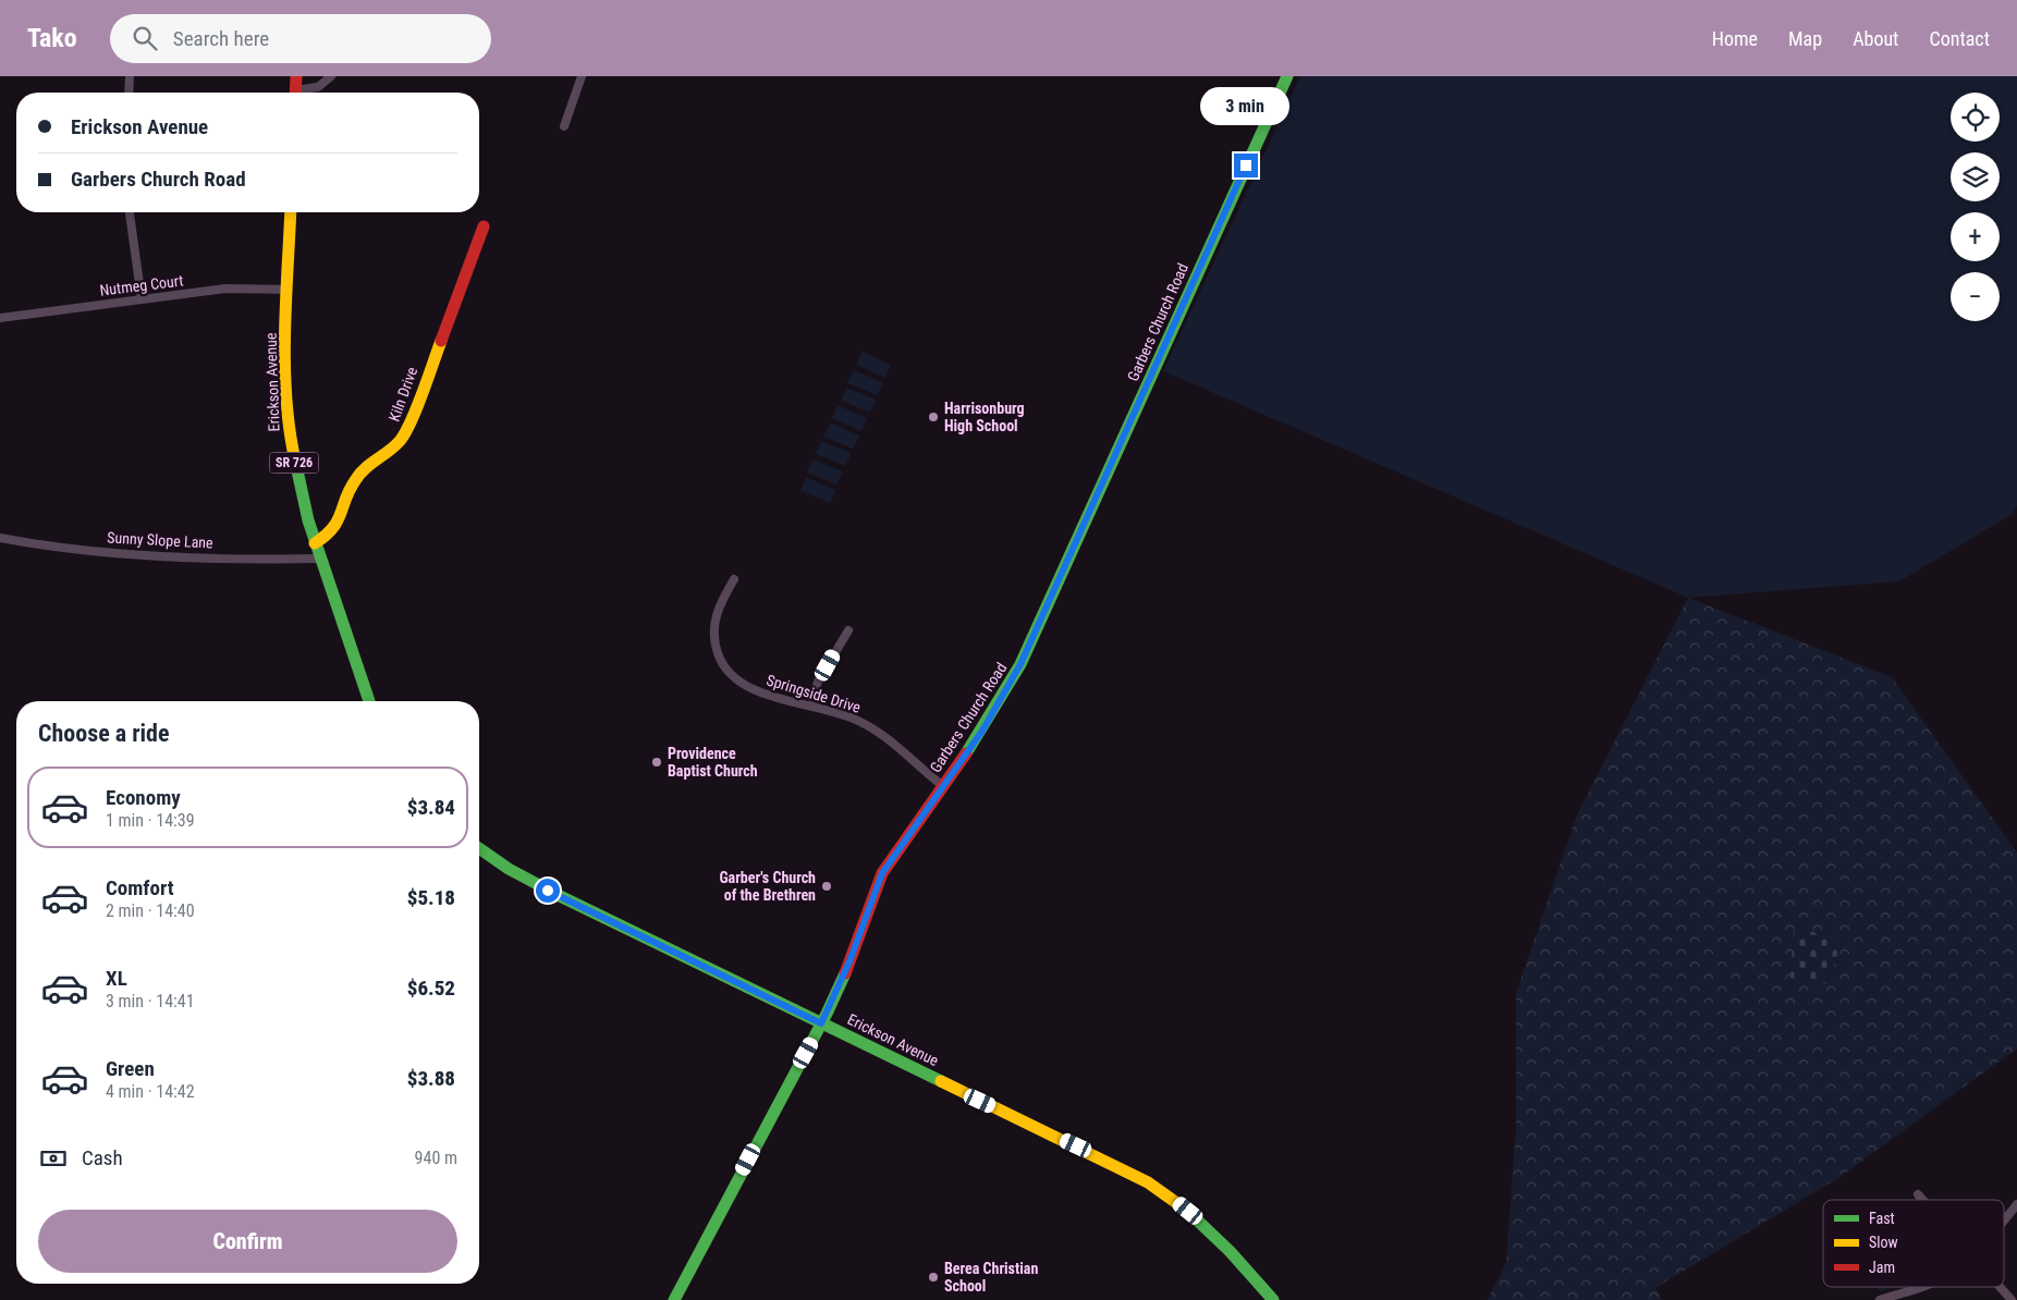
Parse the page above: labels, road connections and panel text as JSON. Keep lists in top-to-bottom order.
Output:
{
  "streets": {
    "street": [
      "Nutmeg Court",
      "Garbers Church Road",
      "Erickson Avenue",
      "Kiln Drive",
      "SR 726",
      "Sunny Slope Lane",
      "Springside Drive"
    ]
  },
  "crossings": [
    ["Nutmeg Court", "Erickson Avenue"],
    ["Garbers Church Road", "Erickson Avenue"],
    ["Garbers Church Road", "Springside Drive"],
    ["Erickson Avenue", "Kiln Drive"],
    ["Erickson Avenue", "Sunny Slope Lane"]
  ],
  "places": [
    "Harrisonburg High School",
    "Providence Baptist Church",
    "Garber's Church of the Brethren",
    "Berea Christian School"
  ],
  "legend": ["Fast", "Slow", "Jam"],
  "page": {
    "header": "Tako",
    "search": "Search here",
    "nav": [
      "Home",
      "Map",
      "About",
      "Contact"
    ],
    "bubble": "3 min",
    "map_buttons": ["+", "−"],
    "banner": ["Erickson Avenue", "Garbers Church Road"],
    "heading": "Choose a ride",
    "list": [
      {
        "name": "Economy",
        "note": "1 min · 14:39",
        "value": "$3.84"
      },
      {
        "name": "Comfort",
        "note": "2 min · 14:40",
        "value": "$5.18"
      },
      {
        "name": "XL",
        "note": "3 min · 14:41",
        "value": "$6.52"
      },
      {
        "name": "Green",
        "note": "4 min · 14:42",
        "value": "$3.88"
      }
    ],
    "pay": ["Cash", "940 m"],
    "buttons": "Confirm"
  }
}
